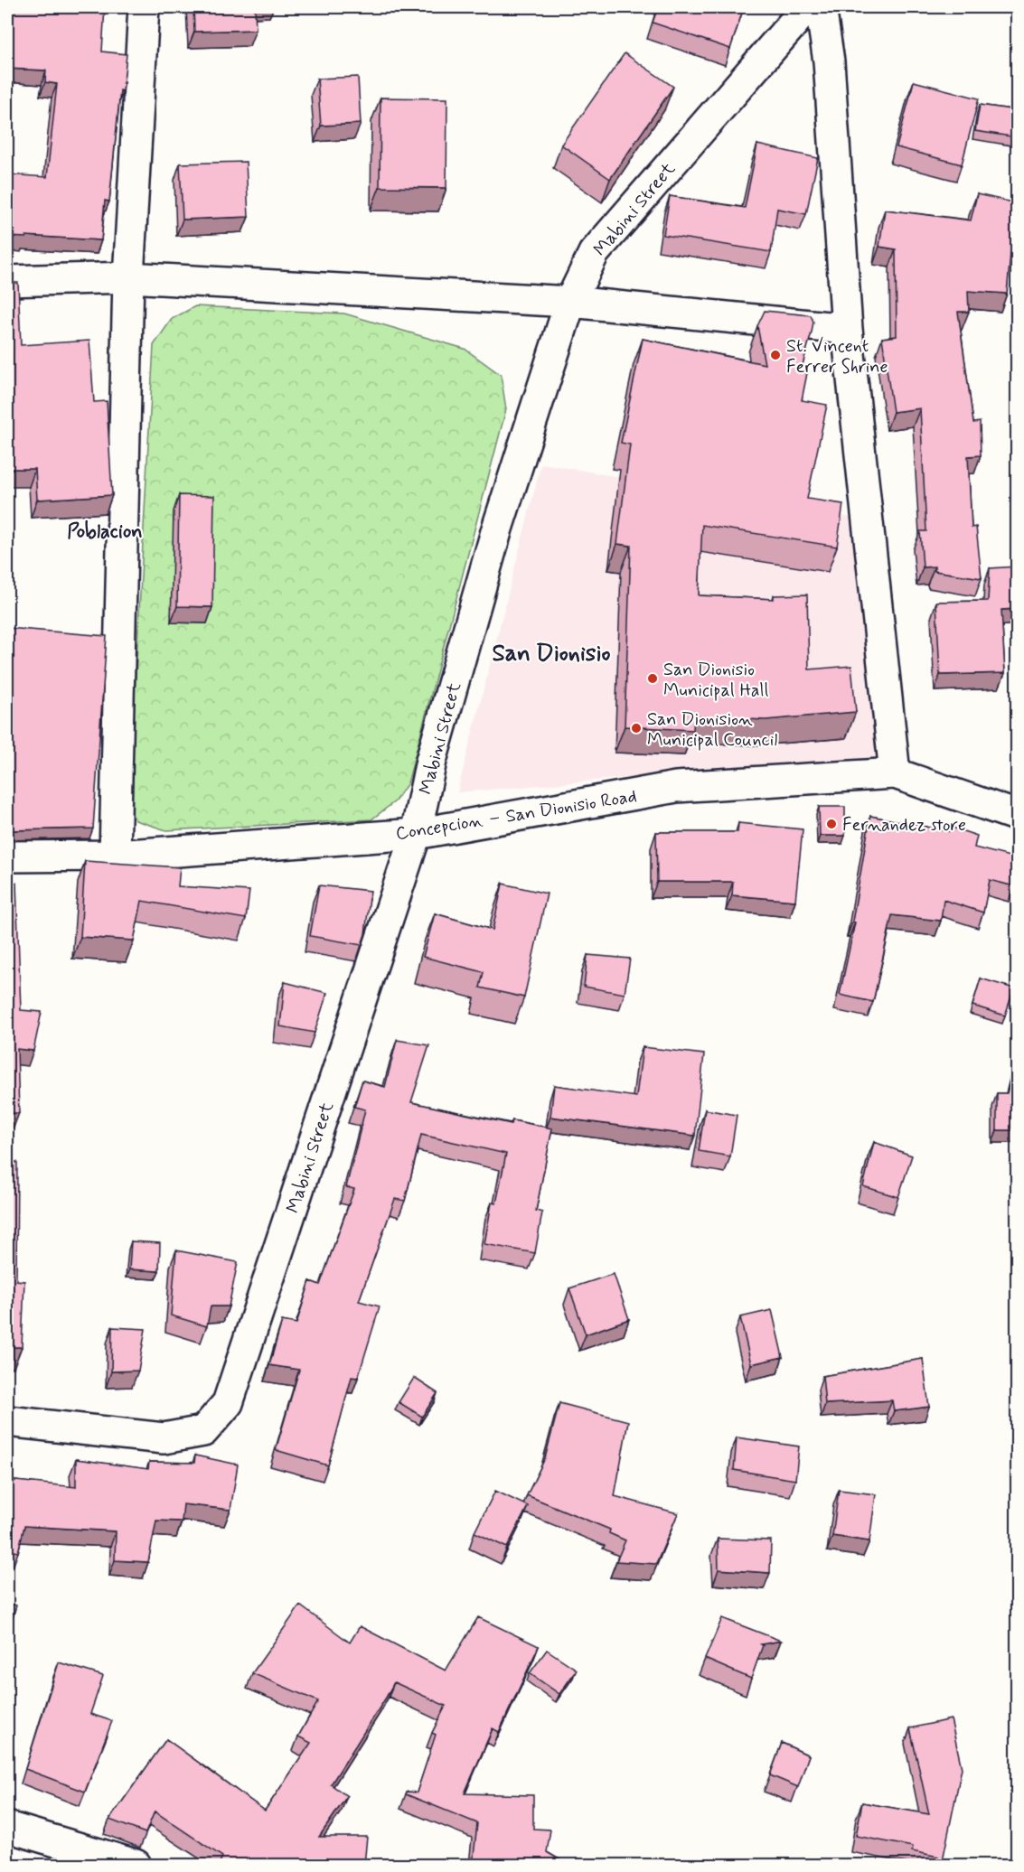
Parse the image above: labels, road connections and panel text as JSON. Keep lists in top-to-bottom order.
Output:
{
  "streets": {
    "street": ["Mabini Street", "Concepcion – San Dionisio Road"]
  },
  "crossings": [
    ["Mabini Street", "Concepcion – San Dionisio Road"]
  ],
  "districts": ["Poblacion", "San Dionisio"],
  "places": [
    "St. Vincent Ferrer Shrine",
    "San Dionisio Municipal Hall",
    "San Dionision Municipal Council",
    "Fernandez store"
  ]
}
